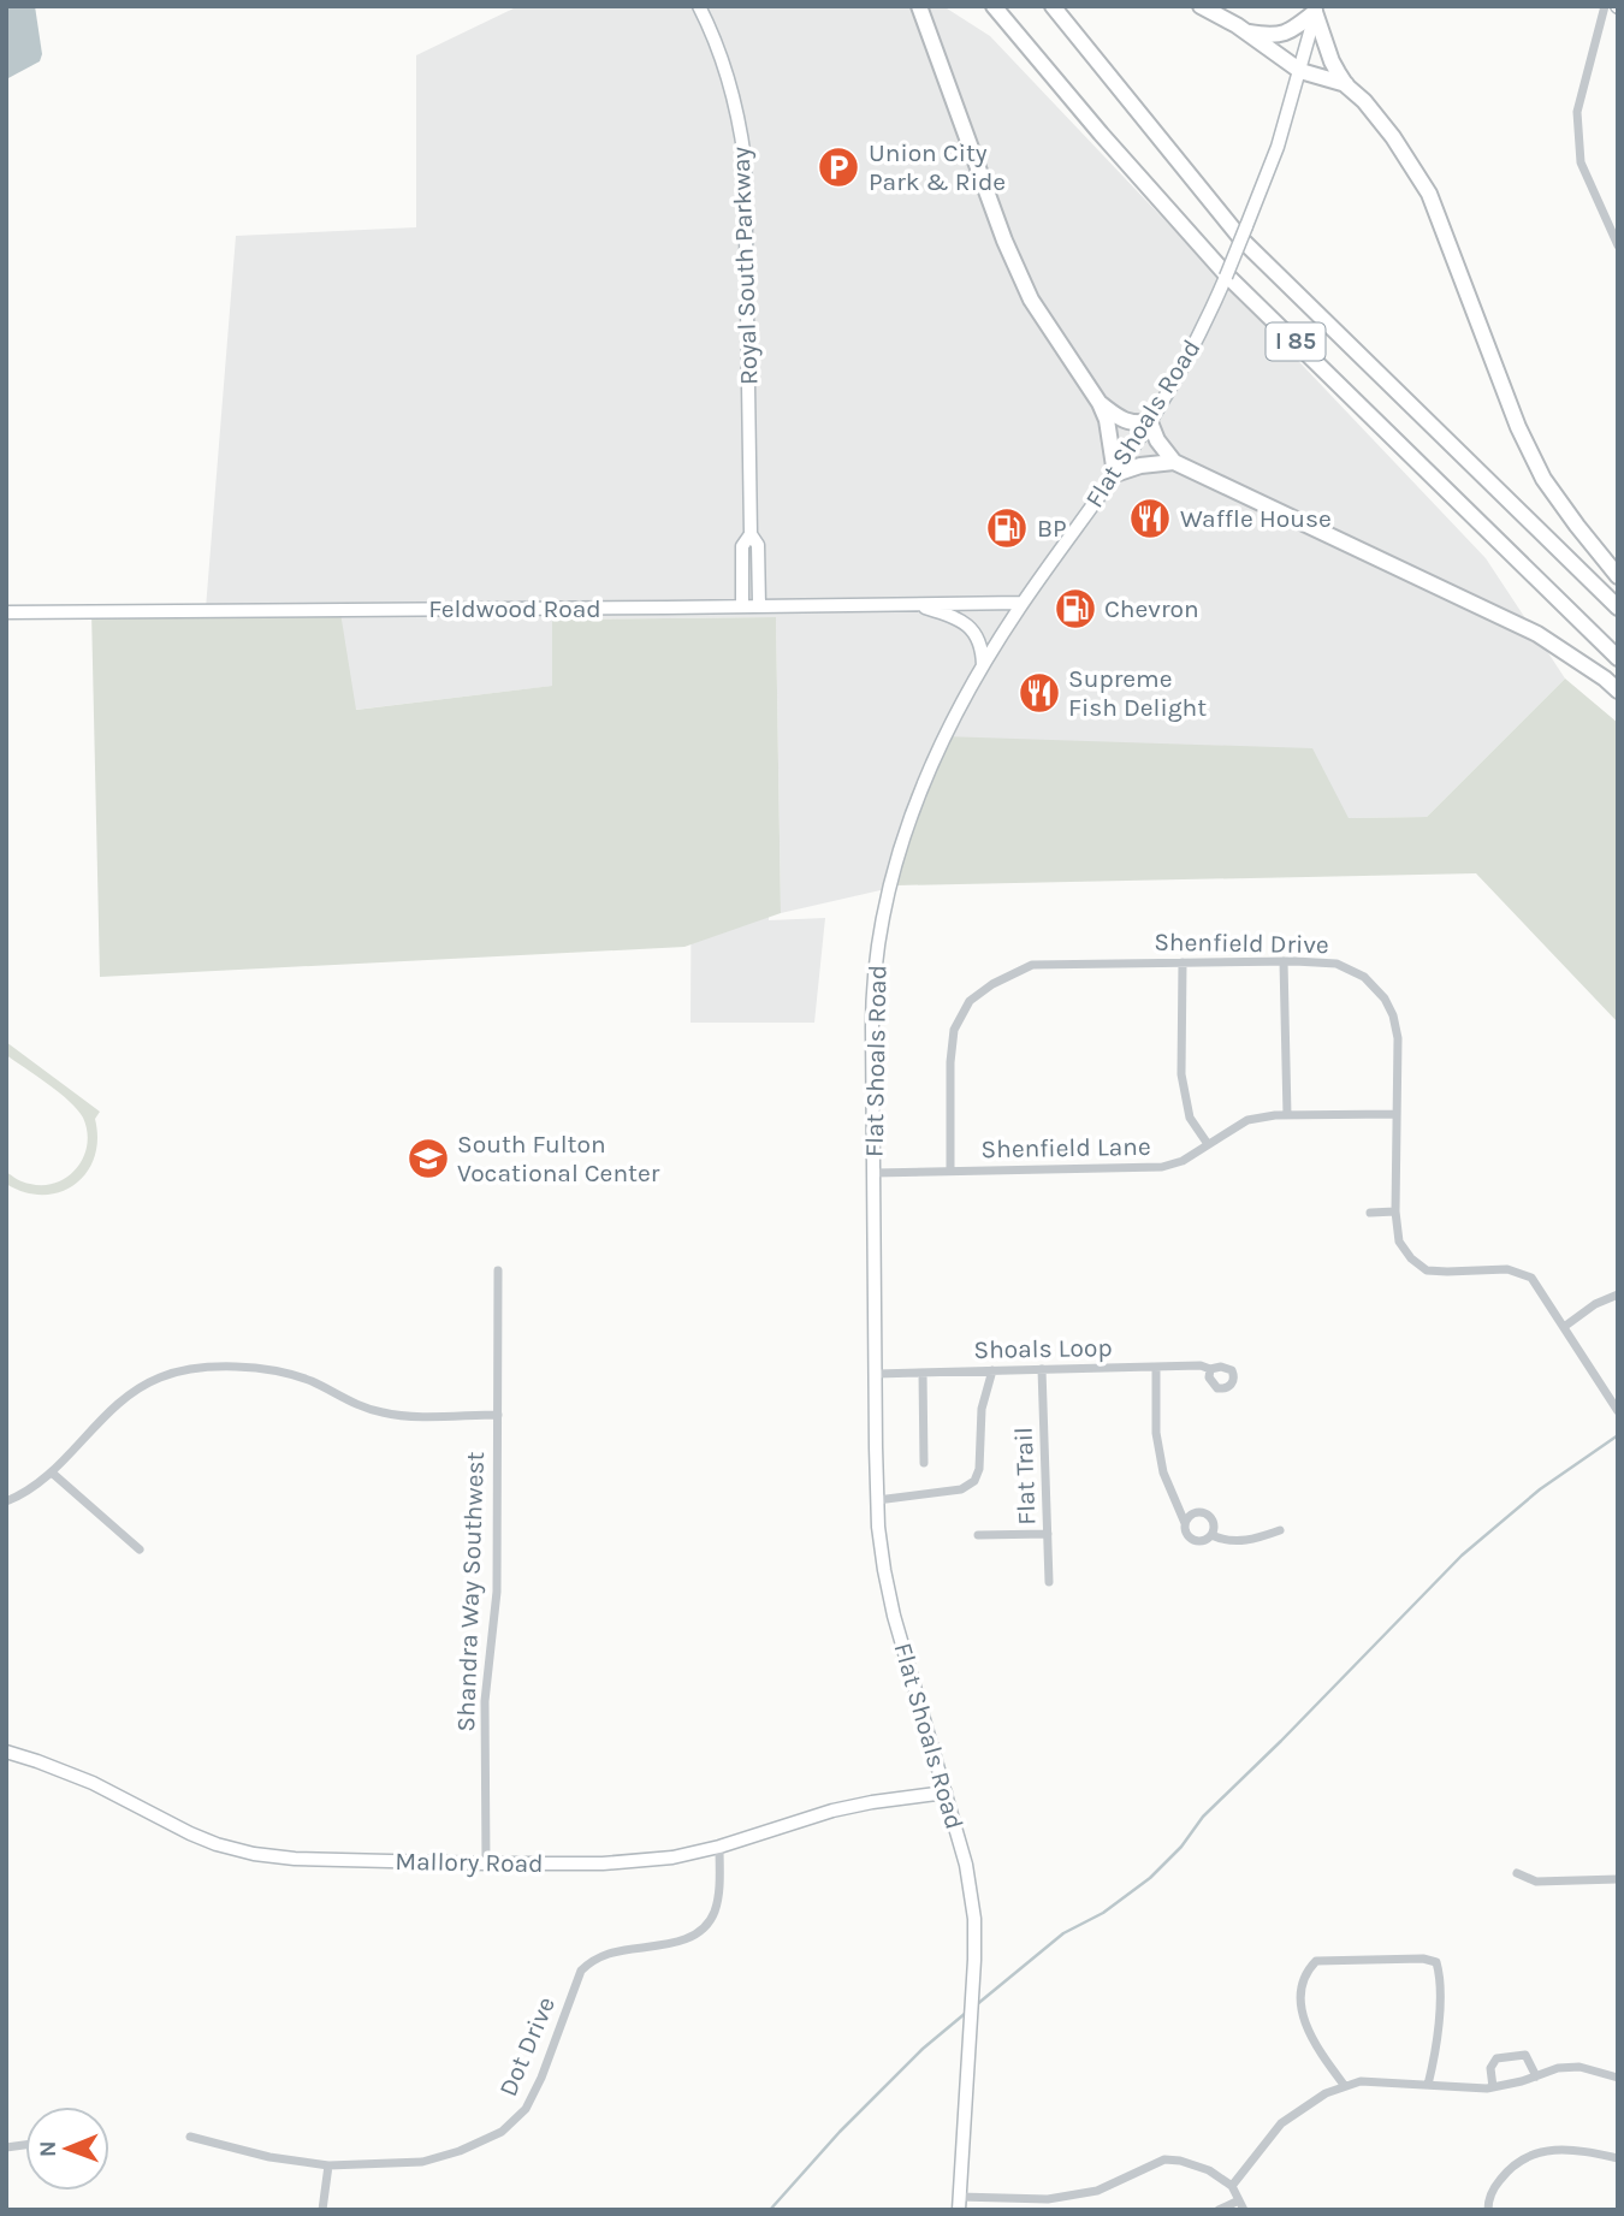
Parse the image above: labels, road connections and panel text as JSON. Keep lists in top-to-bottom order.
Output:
{
  "streets": {
    "highway": ["I 85"],
    "street": [
      "Royal South Parkway",
      "Flat Shoals Road",
      "Feldwood Road",
      "Shenfield Drive",
      "Shenfield Lane",
      "Shoals Loop",
      "Flat Trail",
      "Shandra Way Southwest",
      "Mallory Road",
      "Dot Drive"
    ]
  },
  "crossings": [
    ["Royal South Parkway", "Feldwood Road"],
    ["Flat Shoals Road", "Feldwood Road"],
    ["Flat Shoals Road", "Shenfield Lane"],
    ["Flat Shoals Road", "Shoals Loop"],
    ["Flat Shoals Road", "Mallory Road"],
    ["Shenfield Drive", "Shenfield Lane"],
    ["Shoals Loop", "Flat Trail"],
    ["Shandra Way Southwest", "Mallory Road"],
    ["Mallory Road", "Dot Drive"]
  ],
  "places": {
    "parking": ["Union City Park & Ride"],
    "restaurant": ["Waffle House", "Supreme Fish Delight"],
    "fuel station": ["BP", "Chevron"],
    "school or university": ["South Fulton Vocational Center"]
  },
  "north": "left"
}
